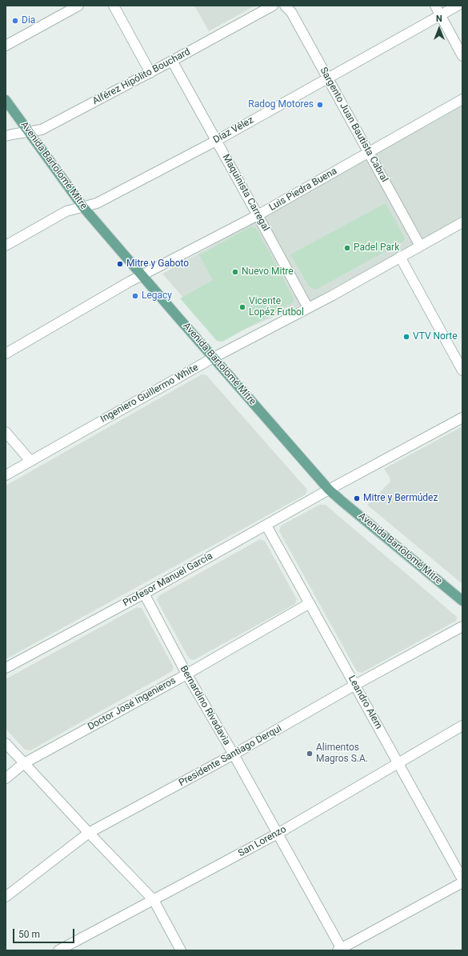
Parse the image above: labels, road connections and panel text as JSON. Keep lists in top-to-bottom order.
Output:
{
  "streets": {
    "main road": ["Avenida Bartolomé Mitre"],
    "street": [
      "Alférez Hipólito Bouchard",
      "Sargento Juan Bautista Cabral",
      "Díaz Vélez",
      "Luis Piedra Buena",
      "Maquinista Carregal",
      "Ingeniero Guillermo White",
      "Profesor Manuel García",
      "Leandro Alem",
      "Doctor José Ingenieros",
      "Bernardino Rivadavia",
      "Presidente Santiago Derqui",
      "San Lorenzo"
    ]
  },
  "crossings": [
    ["Alférez Hipólito Bouchard", "Avenida Bartolomé Mitre"],
    ["Alférez Hipólito Bouchard", "Maquinista Carregal"],
    ["Sargento Juan Bautista Cabral", "Díaz Vélez"],
    ["Sargento Juan Bautista Cabral", "Luis Piedra Buena"],
    ["Sargento Juan Bautista Cabral", "Ingeniero Guillermo White"],
    ["Díaz Vélez", "Avenida Bartolomé Mitre"],
    ["Díaz Vélez", "Maquinista Carregal"],
    ["Avenida Bartolomé Mitre", "Luis Piedra Buena"],
    ["Avenida Bartolomé Mitre", "Ingeniero Guillermo White"],
    ["Avenida Bartolomé Mitre", "Profesor Manuel García"],
    ["Luis Piedra Buena", "Maquinista Carregal"],
    ["Maquinista Carregal", "Ingeniero Guillermo White"],
    ["Profesor Manuel García", "Leandro Alem"],
    ["Profesor Manuel García", "Bernardino Rivadavia"],
    ["Leandro Alem", "Doctor José Ingenieros"],
    ["Leandro Alem", "Presidente Santiago Derqui"],
    ["Leandro Alem", "San Lorenzo"],
    ["Doctor José Ingenieros", "Bernardino Rivadavia"],
    ["Bernardino Rivadavia", "Presidente Santiago Derqui"],
    ["Bernardino Rivadavia", "San Lorenzo"]
  ],
  "places": [
    "Dia",
    "Radog Motores",
    "Padel Park",
    "Mitre y Gaboto",
    "Nuevo Mitre",
    "Legacy",
    "Vicente Lopéz Futbol",
    "VTV Norte",
    "Mitre y Bermúdez",
    "Alimentos Magros S.A."
  ],
  "scale_bar": "50 m",
  "north": "top"
}
